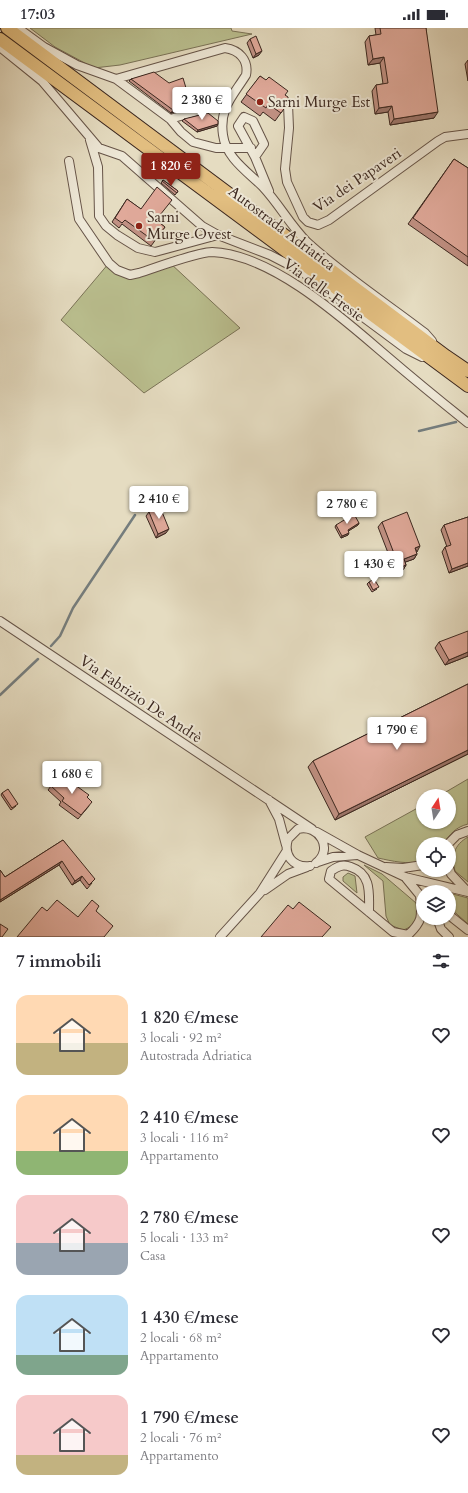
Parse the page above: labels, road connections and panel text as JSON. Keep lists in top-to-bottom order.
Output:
{
  "streets": {
    "highway": ["Autostrada Adriatica"],
    "street": ["Via dei Papaveri", "Via delle Fresie", "Via Fabrizio De Andrè"]
  },
  "places": ["Sarni Murge Est", "Sarni Murge Ovest"],
  "north": "top",
  "page": {
    "status": "17:03",
    "price": [
      "2 380 €",
      "1 820 €",
      "2 410 €",
      "2 780 €",
      "1 430 €",
      "1 790 €",
      "1 680 €"
    ],
    "heading": "7 immobili",
    "list": [
      {
        "name": "1 820 €/mese",
        "note": "3 locali · 92 m² · Autostrada Adriatica"
      },
      {
        "name": "2 410 €/mese",
        "note": "3 locali · 116 m² · Appartamento"
      },
      {
        "name": "2 780 €/mese",
        "note": "5 locali · 133 m² · Casa"
      },
      {
        "name": "1 430 €/mese",
        "note": "2 locali · 68 m² · Appartamento"
      },
      {
        "name": "1 790 €/mese",
        "note": "2 locali · 76 m² · Appartamento"
      }
    ]
  }
}
